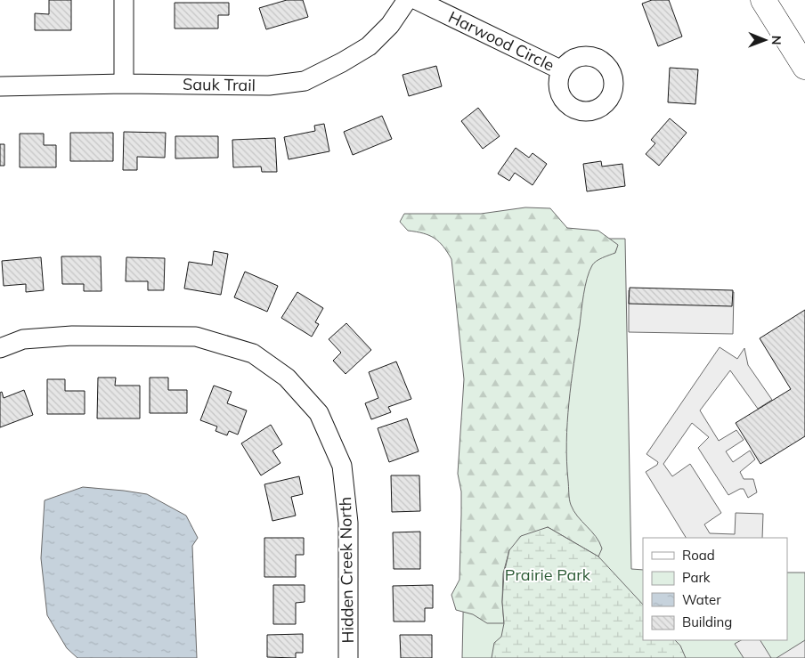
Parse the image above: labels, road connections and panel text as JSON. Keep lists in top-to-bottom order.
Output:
{
  "streets": {
    "street": ["Harwood Circle", "Sauk Trail", "Hidden Creek North"]
  },
  "parks": ["Prairie Park"],
  "legend": [
    "Road",
    "Park",
    "Water",
    "Building"
  ],
  "north": "right"
}
